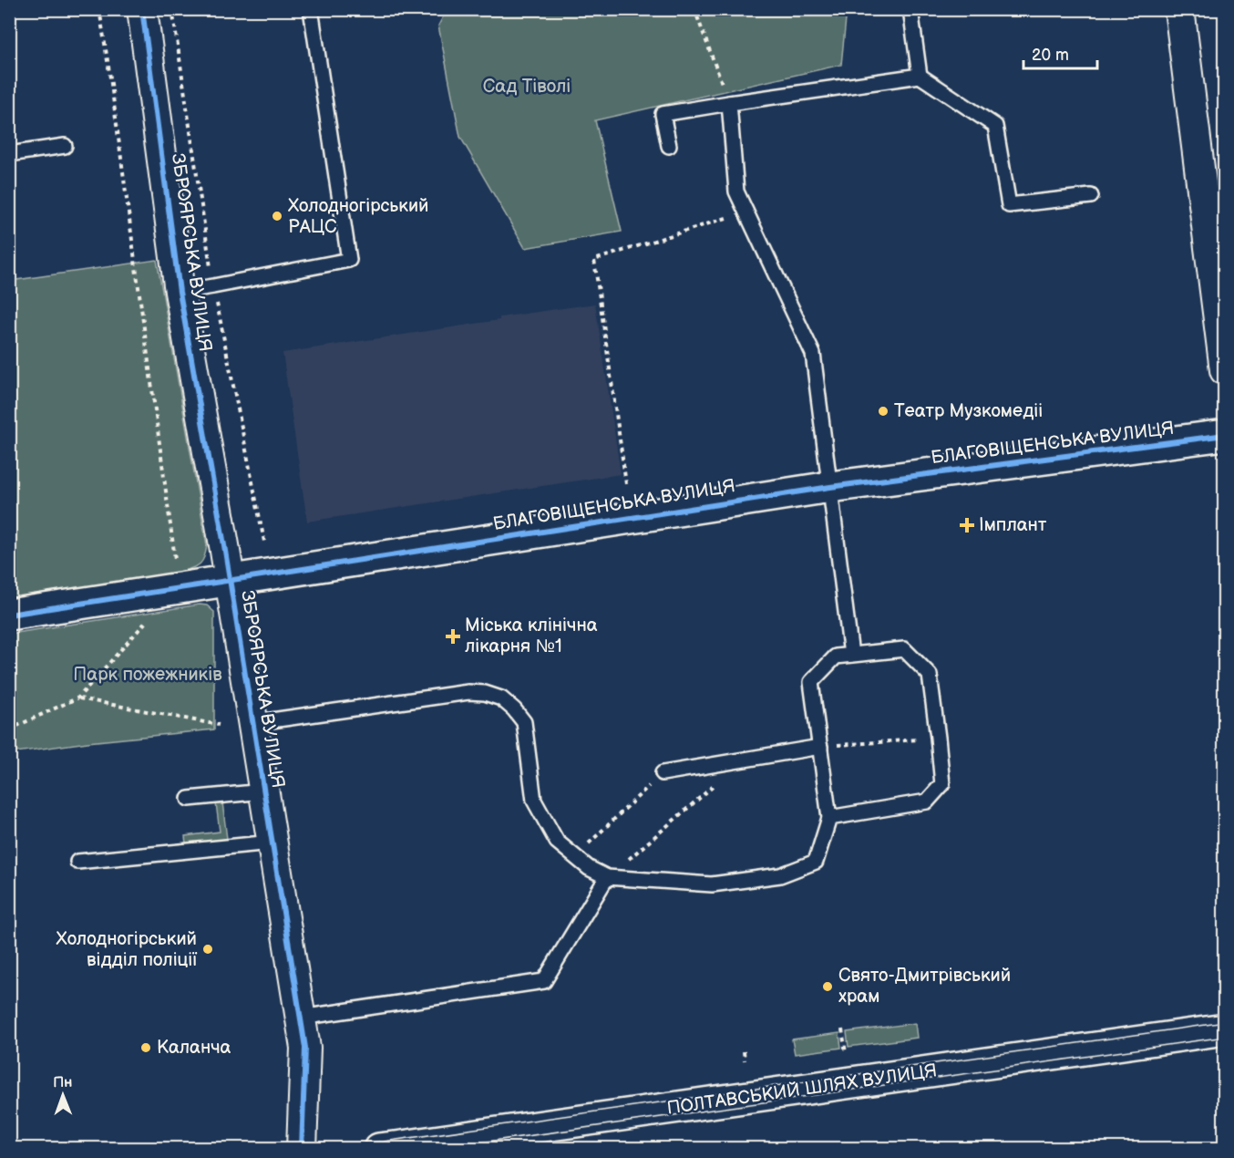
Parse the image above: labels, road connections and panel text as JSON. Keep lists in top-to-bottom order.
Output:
{
  "streets": {
    "street": ["ЗБРОЯРСЬКА ВУЛИЦЯ", "БЛАГОВІЩЕНСЬКА ВУЛИЦЯ", "ПОЛТАВСЬКИЙ ШЛЯХ ВУЛИЦЯ"]
  },
  "crossings": [
    ["ЗБРОЯРСЬКА ВУЛИЦЯ", "БЛАГОВІЩЕНСЬКА ВУЛИЦЯ"]
  ],
  "parks": ["Сад Тіволі", "Парк пожежників"],
  "places": {
    "other": [
      "Холодногірський РАЦС",
      "Театр Музкомедіі",
      "Холодногірський відділ поліції",
      "Свято-Дмитрівський храм",
      "Каланча"
    ],
    "health": ["Імплант", "Міська клінічна лікарня №1"]
  },
  "scale_bar": "20 m",
  "north": "top"
}
